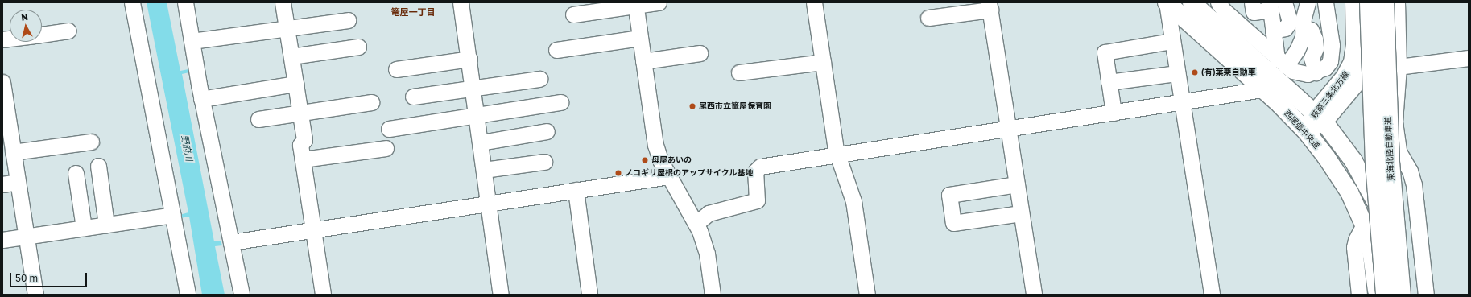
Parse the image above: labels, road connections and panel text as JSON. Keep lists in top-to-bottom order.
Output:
{
  "streets": {
    "main road": ["萩原三条北方線", "西尾張中央道", "東海北陸自動車道"]
  },
  "crossings": [
    ["萩原三条北方線", "西尾張中央道"]
  ],
  "districts": ["篭屋一丁目"],
  "water": ["野府川"],
  "places": [
    "(有)葉栗自動車",
    "尾西市立篭屋保育園",
    "母屋あいの",
    "ノコギリ屋根のアップサイクル基地"
  ],
  "scale_bar": "50 m",
  "north": "top"
}
